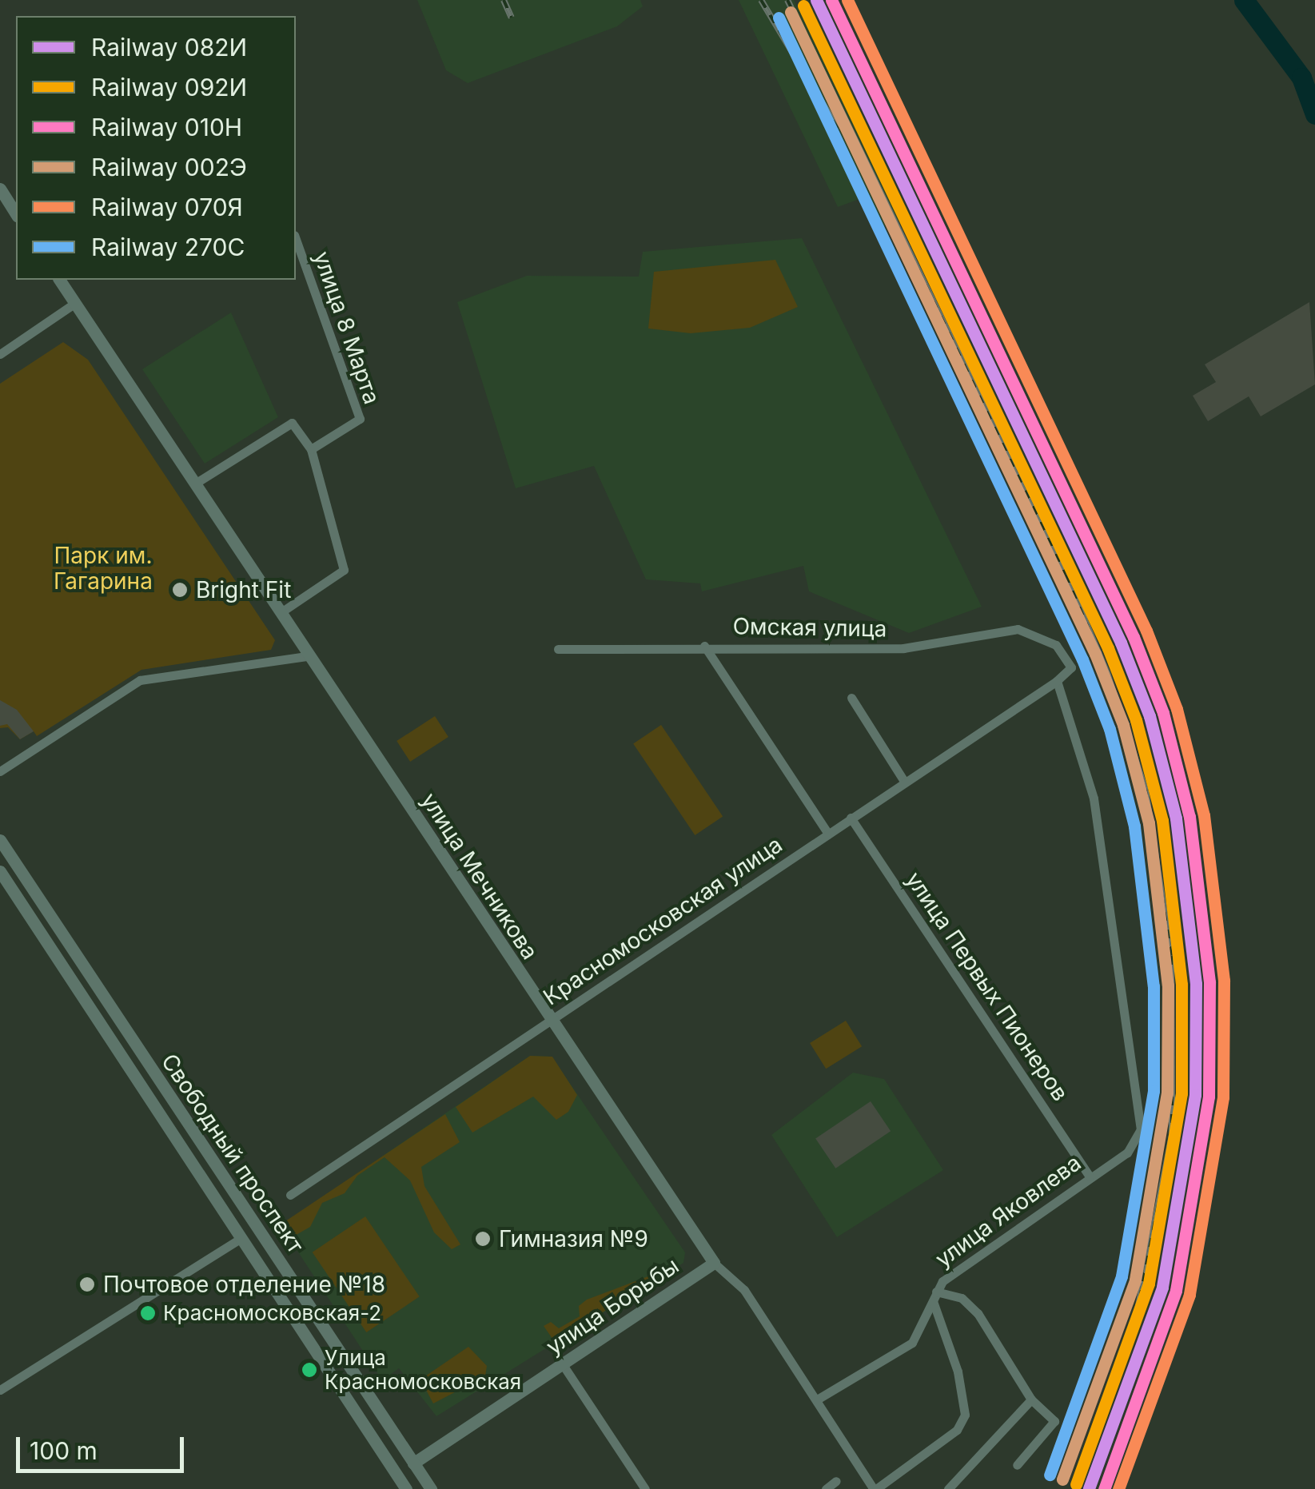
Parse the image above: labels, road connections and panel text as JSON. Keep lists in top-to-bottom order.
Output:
{
  "streets": {
    "street": [
      "улица 8 Марта",
      "Омская улица",
      "улица Мечникова",
      "Красномосковская улица",
      "улица Первых Пионеров",
      "Свободный проспект",
      "улица Яковлева",
      "улица Борьбы"
    ]
  },
  "crossings": [
    ["Омская улица", "Красномосковская улица"],
    ["Омская улица", "улица Яковлева"],
    ["улица Мечникова", "Красномосковская улица"],
    ["улица Мечникова", "улица Яковлева"],
    ["улица Мечникова", "улица Борьбы"],
    ["Красномосковская улица", "улица Первых Пионеров"],
    ["Красномосковская улица", "улица Яковлева"],
    ["улица Первых Пионеров", "улица Яковлева"],
    ["Свободный проспект", "улица Борьбы"]
  ],
  "parks": ["Парк им. Гагарина"],
  "places": [
    "Bright Fit",
    "Гимназия №9",
    "Почтовое отделение №18",
    "Красномосковская-2",
    "Улица Красномосковская"
  ],
  "lines": [
    "rail line 082И",
    "rail line 010Н",
    "rail line 070Я",
    "rail line 092И",
    "rail line 002Э",
    "rail line 270С"
  ],
  "legend": [
    "Railway 082И",
    "Railway 092И",
    "Railway 010Н",
    "Railway 002Э",
    "Railway 070Я",
    "Railway 270С"
  ],
  "scale_bar": "100 m"
}
